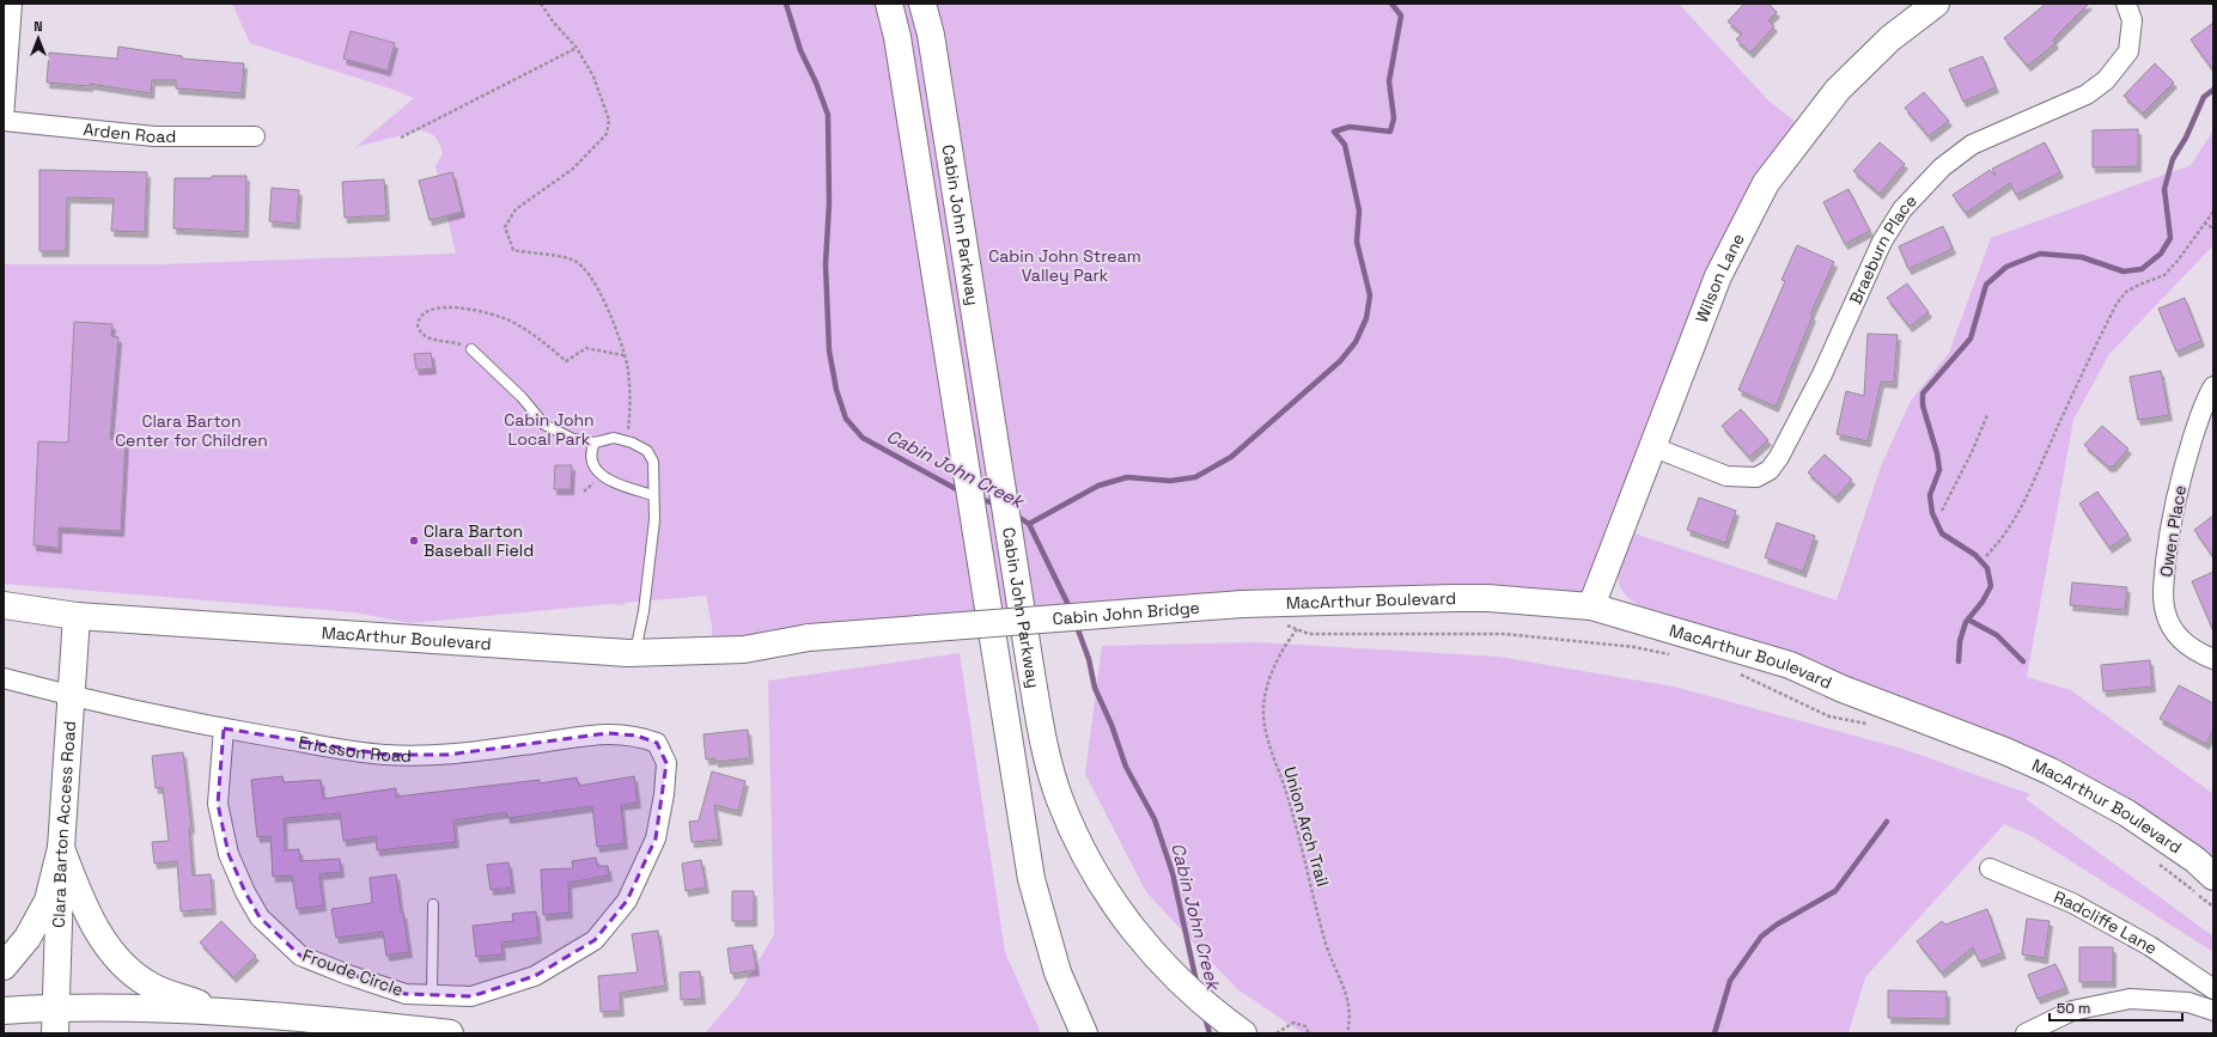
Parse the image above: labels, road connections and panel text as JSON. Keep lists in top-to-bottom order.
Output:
{
  "streets": {
    "main road": [
      "Cabin John Parkway",
      "Wilson Lane",
      "MacArthur Boulevard",
      "Cabin John Bridge",
      "Clara Barton Access Road"
    ],
    "street": [
      "Arden Road",
      "Braeburn Place",
      "Owen Place",
      "Ericsson Road",
      "Radcliffe Lane",
      "Froude Circle"
    ],
    "path": ["Union Arch Trail"]
  },
  "crossings": [
    ["Braeburn Place", "Wilson Lane"],
    ["Wilson Lane", "MacArthur Boulevard"],
    ["MacArthur Boulevard", "Cabin John Bridge"],
    ["MacArthur Boulevard", "Clara Barton Access Road"],
    ["Ericsson Road", "Clara Barton Access Road"],
    ["Ericsson Road", "Froude Circle"]
  ],
  "water": ["Cabin John Creek"],
  "parks": ["Cabin John Stream Valley Park", "Cabin John Local Park", "Clara Barton Center for Children"],
  "places": ["Clara Barton Baseball Field"],
  "scale_bar": "50 m",
  "north": "top"
}
